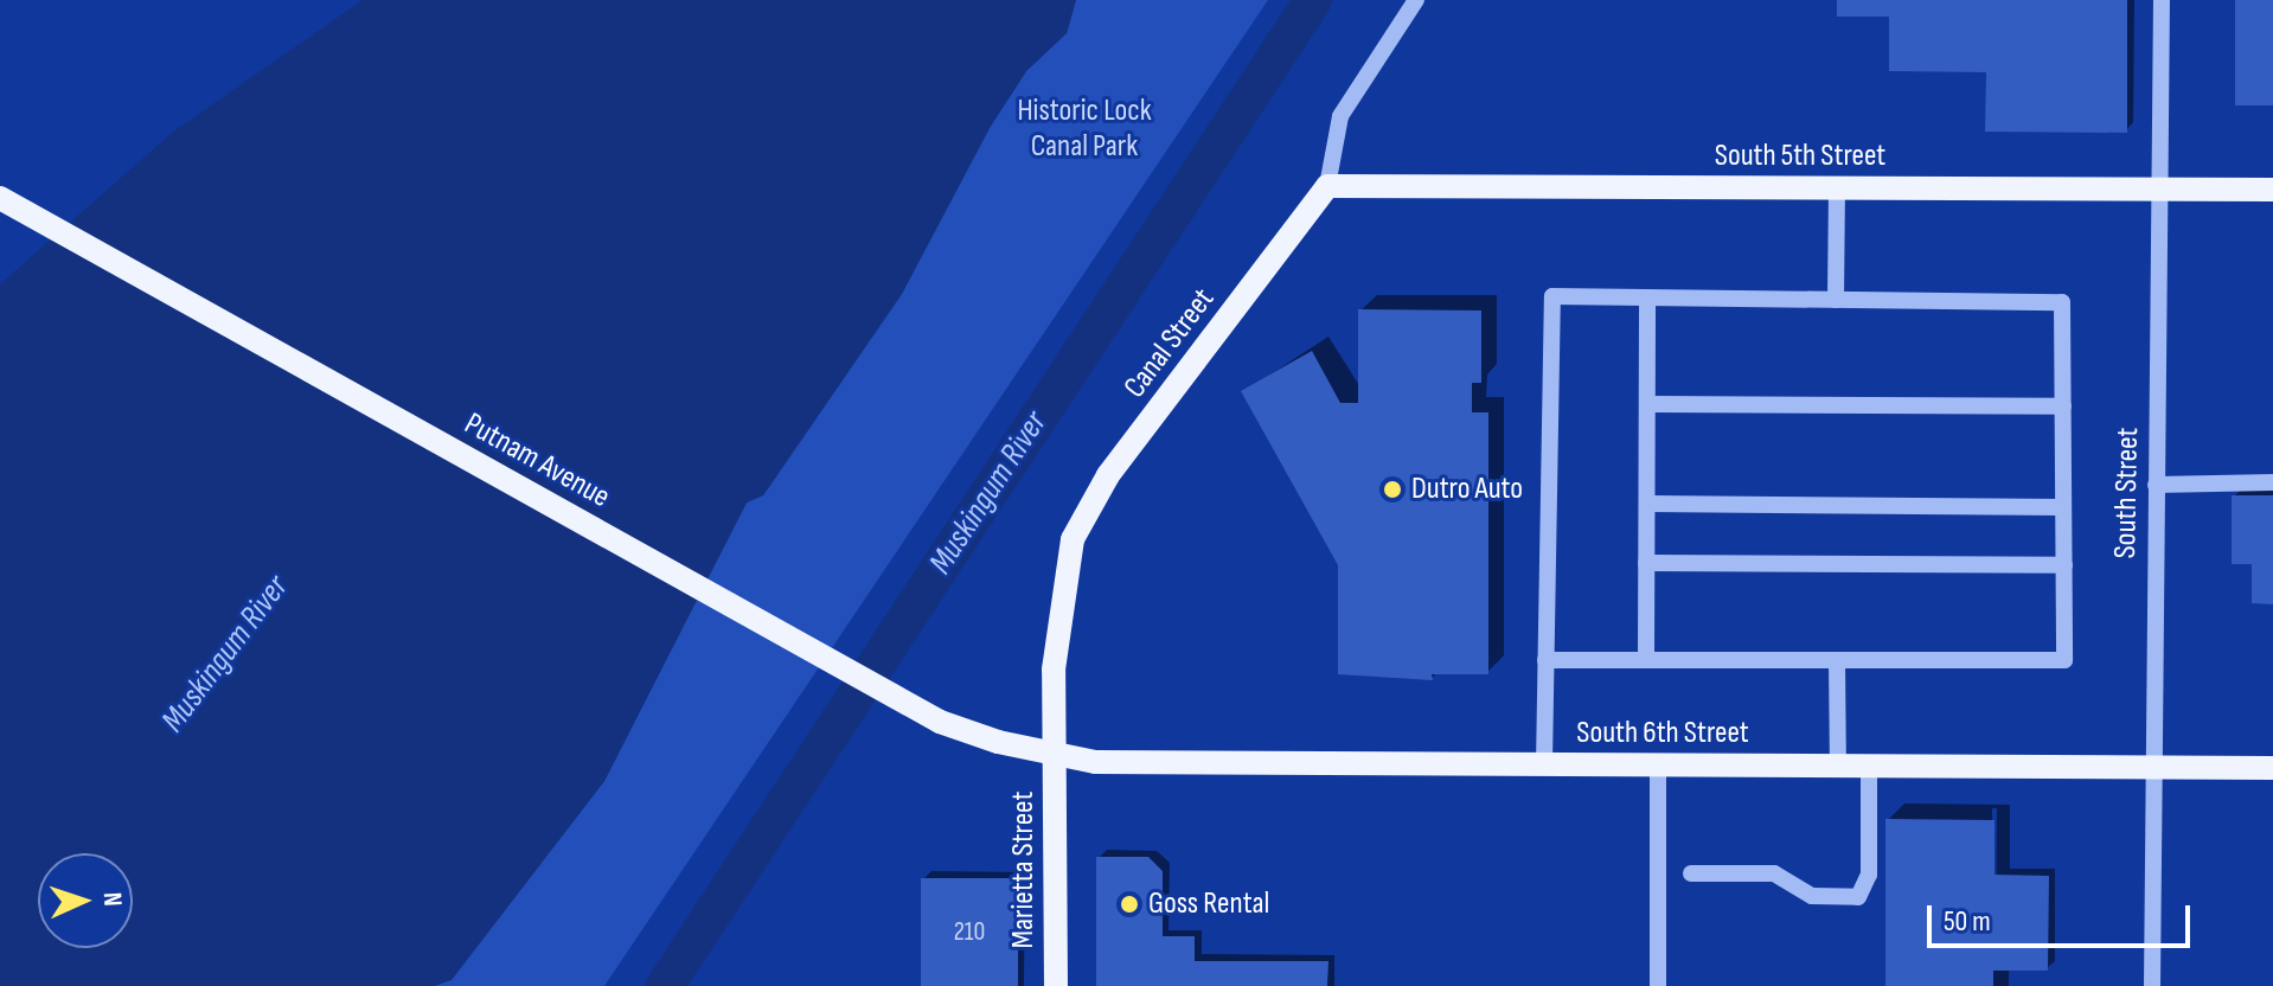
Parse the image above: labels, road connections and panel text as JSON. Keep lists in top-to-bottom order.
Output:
{
  "streets": {
    "main road": [
      "South 5th Street",
      "Canal Street",
      "Putnam Avenue",
      "South 6th Street",
      "Marietta Street"
    ],
    "street": ["South Street"]
  },
  "crossings": [
    ["South 5th Street", "Canal Street"],
    ["South 5th Street", "South Street"],
    ["Canal Street", "Putnam Avenue"],
    ["Canal Street", "South 6th Street"],
    ["Canal Street", "Marietta Street"],
    ["Putnam Avenue", "South 6th Street"],
    ["Putnam Avenue", "Marietta Street"],
    ["South Street", "South 6th Street"],
    ["South 6th Street", "Marietta Street"]
  ],
  "water": ["Muskingum River"],
  "parks": ["Historic Lock Canal Park"],
  "places": ["Dutro Auto", "Goss Rental"],
  "house_numbers": ["210"],
  "scale_bar": "50 m",
  "north": "right"
}
